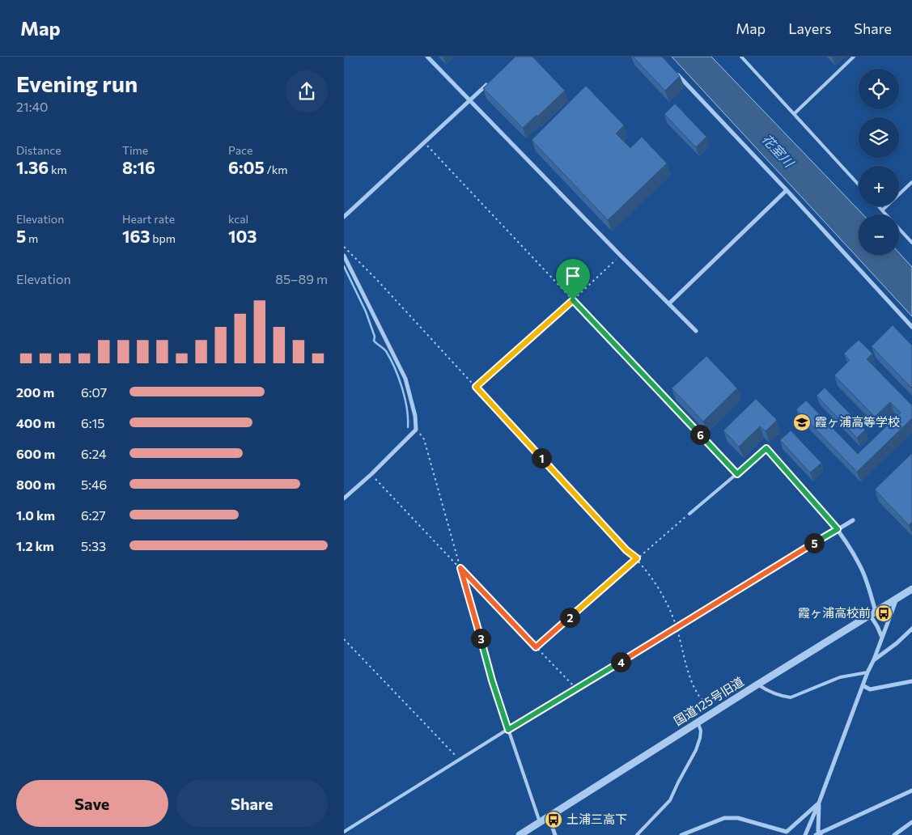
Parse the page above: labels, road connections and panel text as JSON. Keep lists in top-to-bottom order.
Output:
{
  "streets": {
    "street": ["国道125号旧道"]
  },
  "water": ["花室川"],
  "places": {
    "school or university": ["霞ヶ浦高等学校"],
    "bus stop": ["霞ヶ浦高校前", "土浦三高下"]
  },
  "page": {
    "header": "Map",
    "nav": ["Map", "Layers", "Share"],
    "heading": ["Evening run", "21:40"],
    "map_buttons": ["+", "−"],
    "stats": [
      ["Distance", "1.36 km"],
      ["Time", "8:16"],
      ["Pace", "6:05 /km"],
      ["Elevation", "5 m"],
      ["Heart rate", "163 bpm"],
      ["kcal", "103"]
    ],
    "chart": ["Elevation", "85–89 m"],
    "list": [
      {
        "name": "200 m",
        "note": "6:07"
      },
      {
        "name": "400 m",
        "note": "6:15"
      },
      {
        "name": "600 m",
        "note": "6:24"
      },
      {
        "name": "800 m",
        "note": "5:46"
      },
      {
        "name": "1.0 km",
        "note": "6:27"
      },
      {
        "name": "1.2 km",
        "note": "5:33"
      }
    ],
    "pins": [
      "6",
      "1",
      "5",
      "2",
      "3",
      "4"
    ],
    "buttons": ["Save", "Share"]
  }
}
